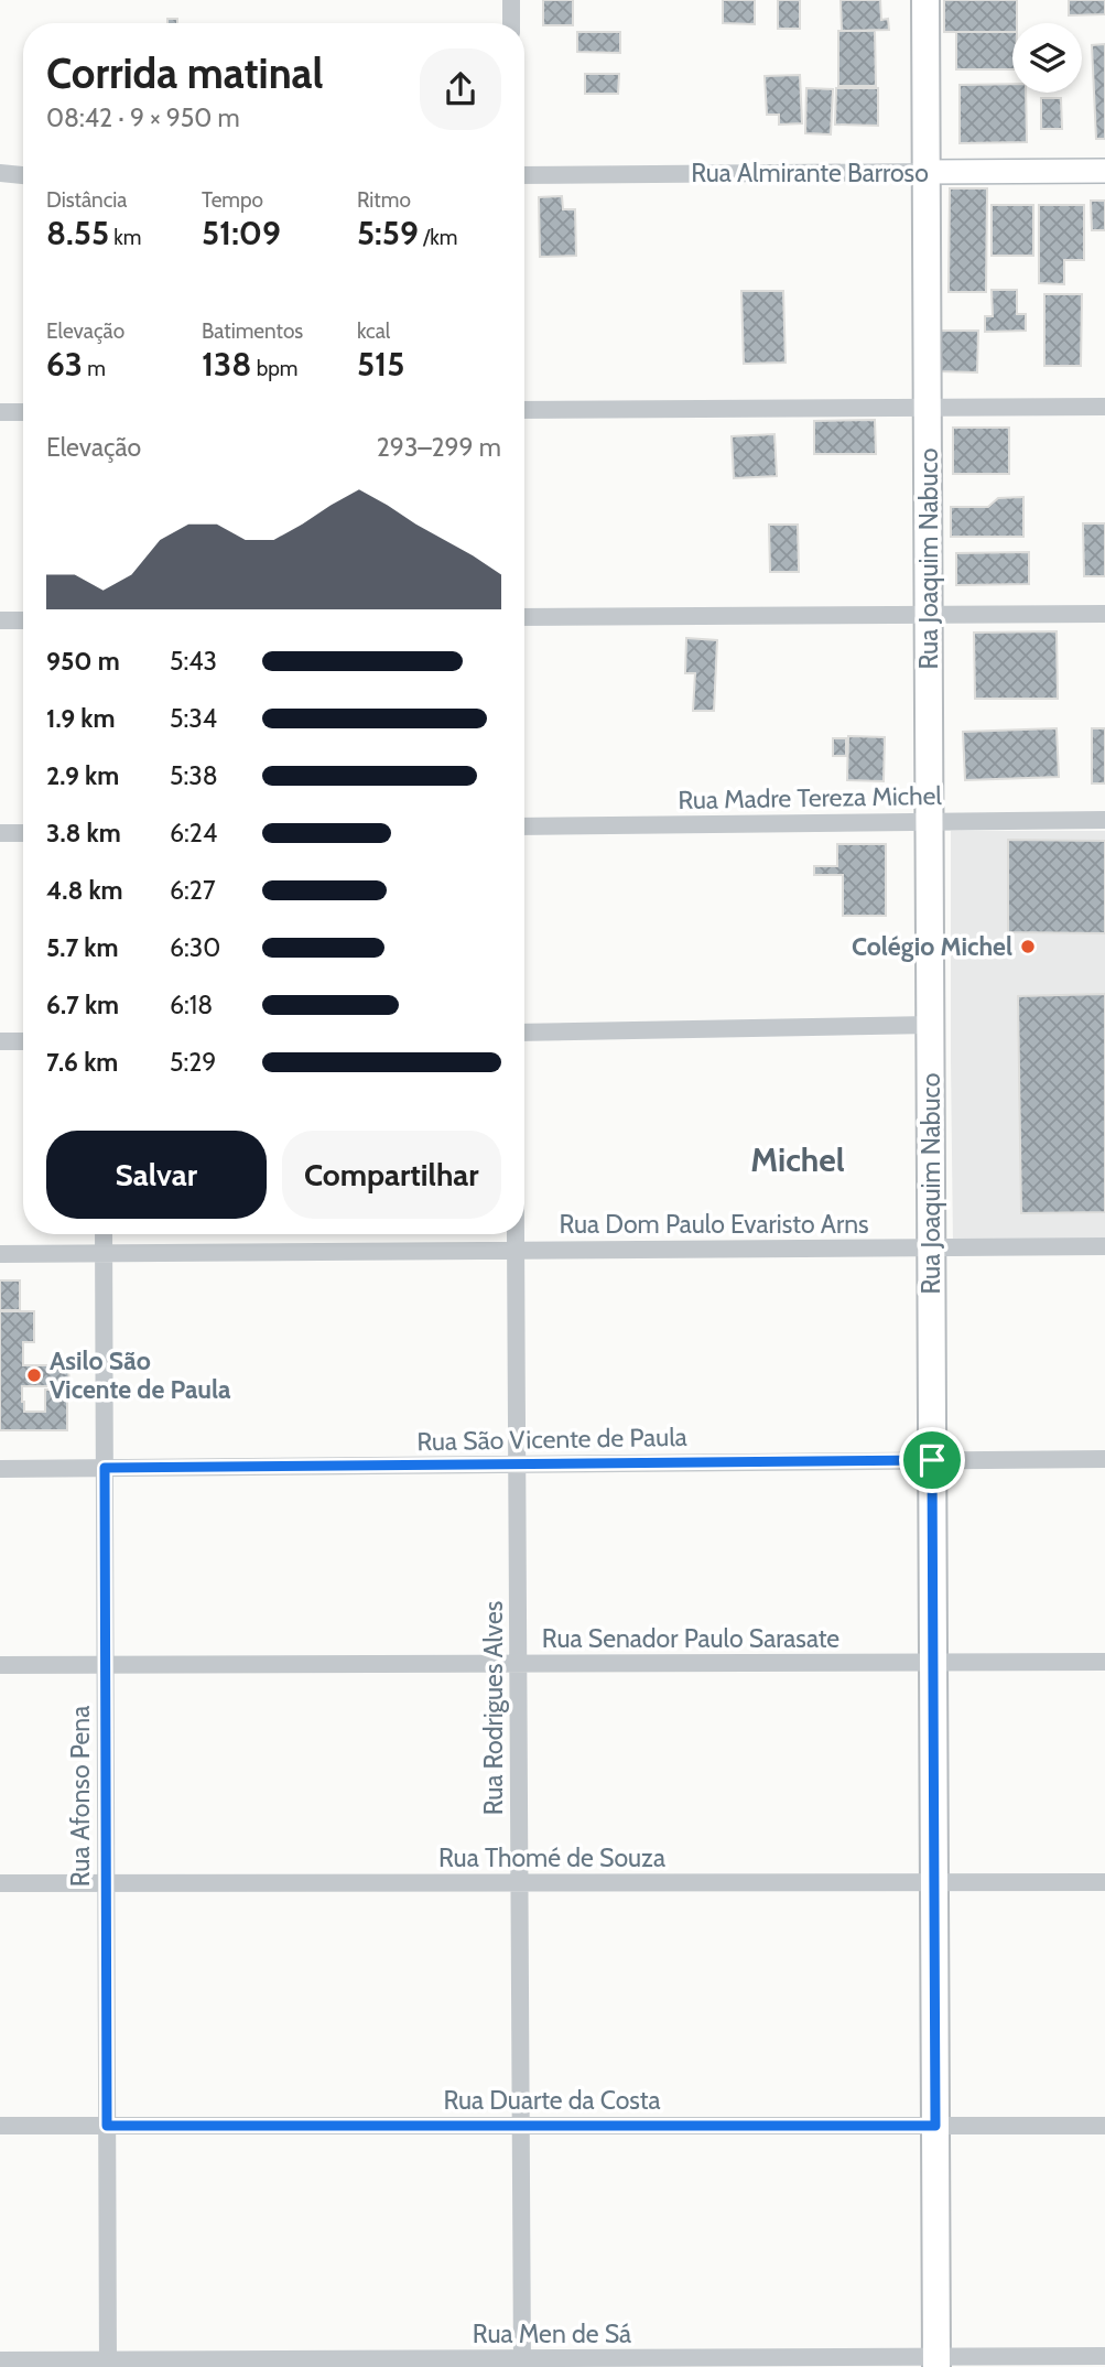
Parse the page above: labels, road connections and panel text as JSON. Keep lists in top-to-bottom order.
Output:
{
  "streets": {
    "main road": ["Rua Almirante Barroso", "Rua Joaquim Nabuco"],
    "street": [
      "Rua Madre Tereza Michel",
      "Rua Dom Paulo Evaristo Arns",
      "Rua São Vicente de Paula",
      "Rua Senador Paulo Sarasate",
      "Rua Rodrigues Alves",
      "Rua Afonso Pena",
      "Rua Thomé de Souza",
      "Rua Duarte da Costa",
      "Rua Men de Sá"
    ]
  },
  "crossings": [
    ["Rua Almirante Barroso", "Rua Joaquim Nabuco"],
    ["Rua Joaquim Nabuco", "Rua Madre Tereza Michel"],
    ["Rua Joaquim Nabuco", "Rua Dom Paulo Evaristo Arns"],
    ["Rua Joaquim Nabuco", "Rua São Vicente de Paula"],
    ["Rua Joaquim Nabuco", "Rua Senador Paulo Sarasate"],
    ["Rua Joaquim Nabuco", "Rua Thomé de Souza"],
    ["Rua Joaquim Nabuco", "Rua Duarte da Costa"],
    ["Rua Joaquim Nabuco", "Rua Men de Sá"],
    ["Rua Dom Paulo Evaristo Arns", "Rua Rodrigues Alves"],
    ["Rua Dom Paulo Evaristo Arns", "Rua Afonso Pena"],
    ["Rua São Vicente de Paula", "Rua Rodrigues Alves"],
    ["Rua São Vicente de Paula", "Rua Afonso Pena"],
    ["Rua Senador Paulo Sarasate", "Rua Rodrigues Alves"],
    ["Rua Senador Paulo Sarasate", "Rua Afonso Pena"],
    ["Rua Rodrigues Alves", "Rua Thomé de Souza"],
    ["Rua Rodrigues Alves", "Rua Duarte da Costa"],
    ["Rua Rodrigues Alves", "Rua Men de Sá"],
    ["Rua Afonso Pena", "Rua Thomé de Souza"],
    ["Rua Afonso Pena", "Rua Duarte da Costa"],
    ["Rua Afonso Pena", "Rua Men de Sá"]
  ],
  "districts": ["Michel"],
  "places": ["Colégio Michel", "Asilo São Vicente de Paula"],
  "page": {
    "heading": ["Corrida matinal", "08:42 · 9 × 950 m"],
    "stats": [
      ["Distância", "8.55 km"],
      ["Tempo", "51:09"],
      ["Ritmo", "5:59 /km"],
      ["Elevação", "63 m"],
      ["Batimentos", "138 bpm"],
      ["kcal", "515"]
    ],
    "chart": ["Elevação", "293–299 m"],
    "list": [
      {
        "name": "950 m",
        "note": "5:43"
      },
      {
        "name": "1.9 km",
        "note": "5:34"
      },
      {
        "name": "2.9 km",
        "note": "5:38"
      },
      {
        "name": "3.8 km",
        "note": "6:24"
      },
      {
        "name": "4.8 km",
        "note": "6:27"
      },
      {
        "name": "5.7 km",
        "note": "6:30"
      },
      {
        "name": "6.7 km",
        "note": "6:18"
      },
      {
        "name": "7.6 km",
        "note": "5:29"
      }
    ],
    "buttons": ["Salvar", "Compartilhar"]
  }
}
